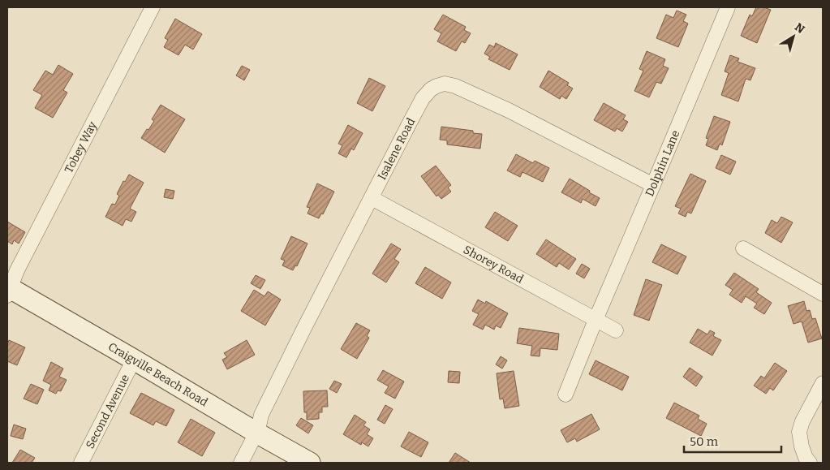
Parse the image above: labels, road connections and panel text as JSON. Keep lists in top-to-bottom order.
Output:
{
  "streets": {
    "main road": ["Craigville Beach Road"],
    "street": [
      "Tobey Way",
      "Isalene Road",
      "Dolphin Lane",
      "Shorey Road",
      "Second Avenue"
    ]
  },
  "crossings": [
    ["Tobey Way", "Craigville Beach Road"],
    ["Isalene Road", "Dolphin Lane"],
    ["Isalene Road", "Shorey Road"],
    ["Isalene Road", "Craigville Beach Road"],
    ["Dolphin Lane", "Shorey Road"],
    ["Craigville Beach Road", "Second Avenue"]
  ],
  "scale_bar": "50 m",
  "north": "top right"
}
